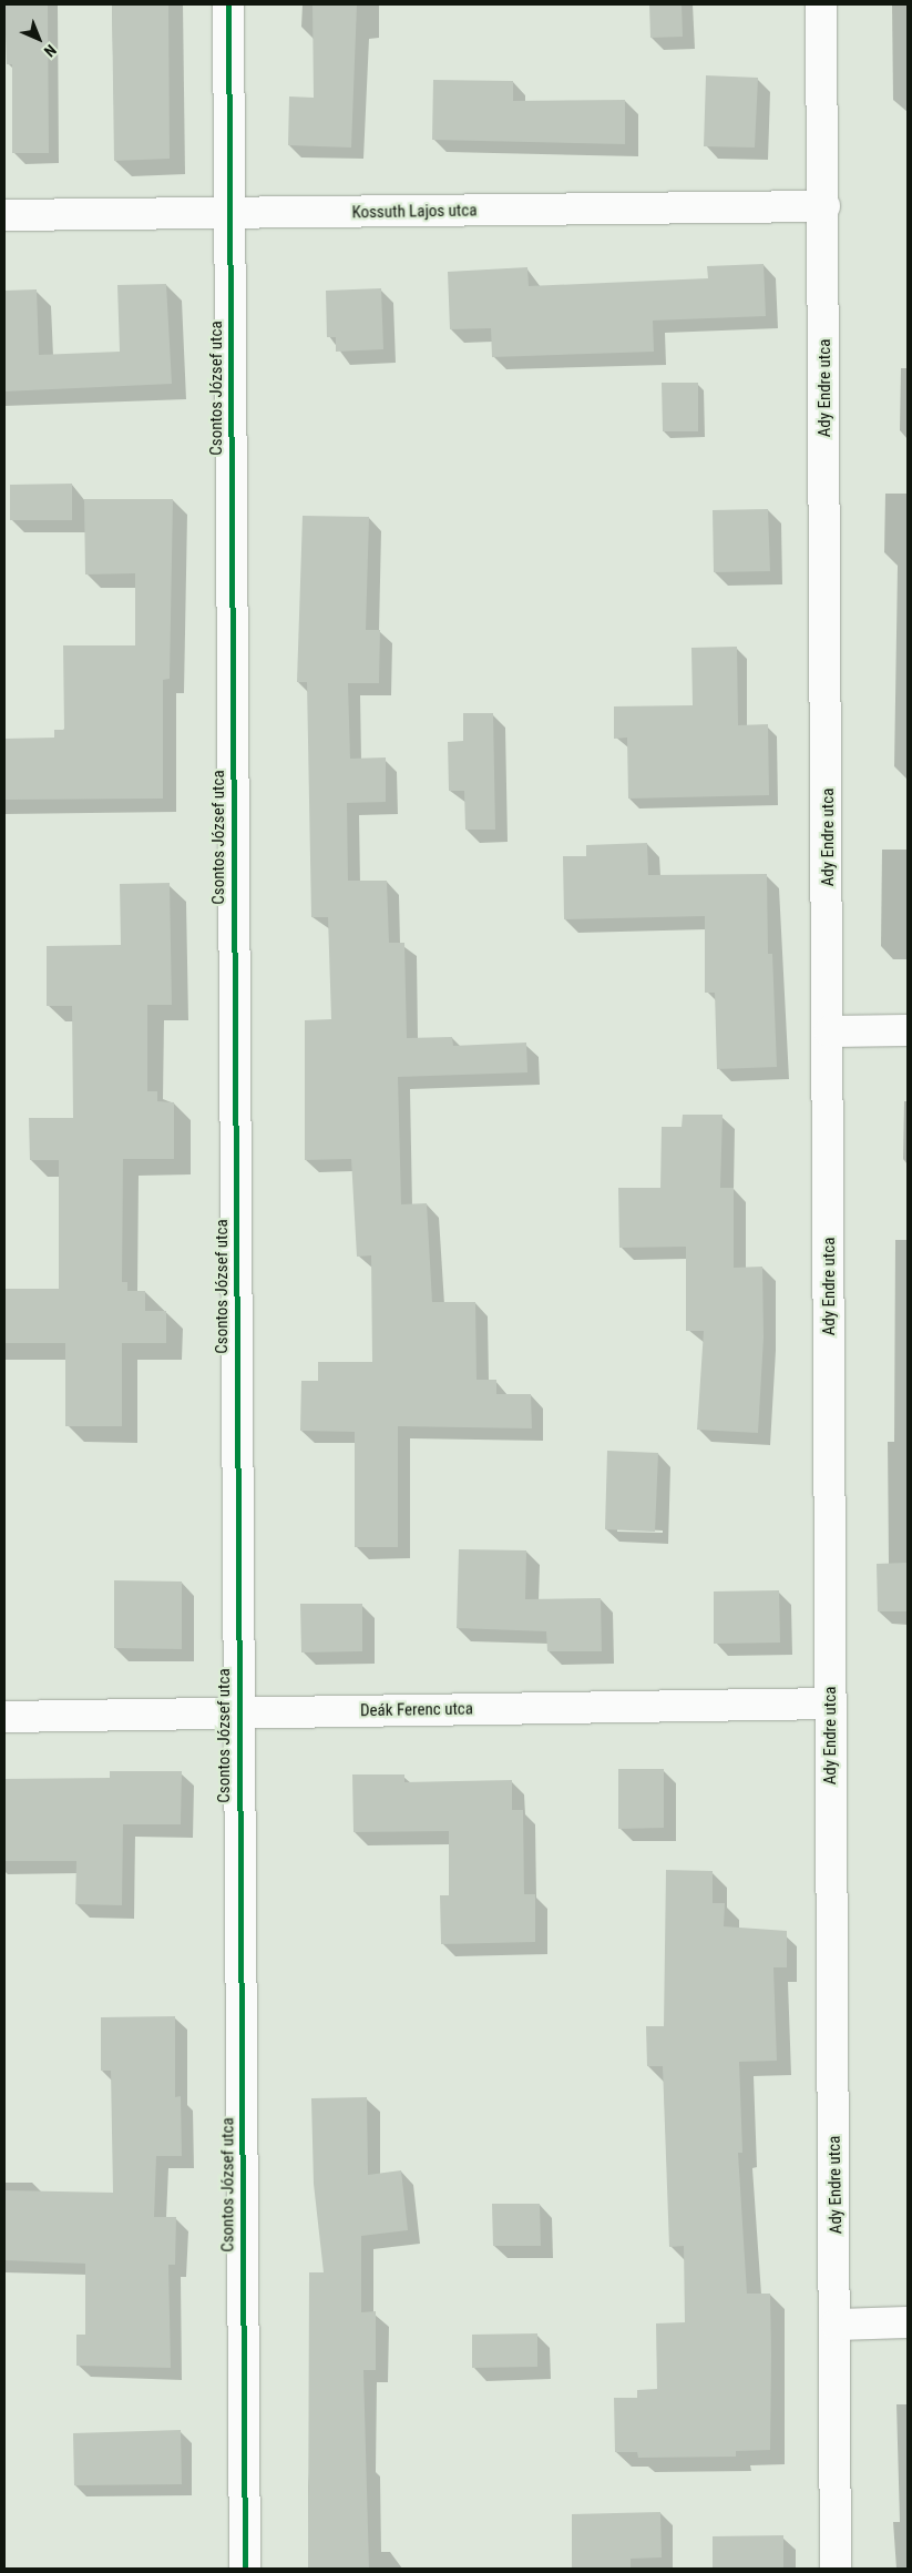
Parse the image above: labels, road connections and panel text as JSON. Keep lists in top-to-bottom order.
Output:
{
  "streets": {
    "street": [
      "Kossuth Lajos utca",
      "Csontos József utca",
      "Ady Endre utca",
      "Deák Ferenc utca"
    ]
  },
  "crossings": [
    ["Kossuth Lajos utca", "Csontos József utca"],
    ["Kossuth Lajos utca", "Ady Endre utca"],
    ["Csontos József utca", "Deák Ferenc utca"],
    ["Ady Endre utca", "Deák Ferenc utca"]
  ],
  "north": "bottom right"
}
